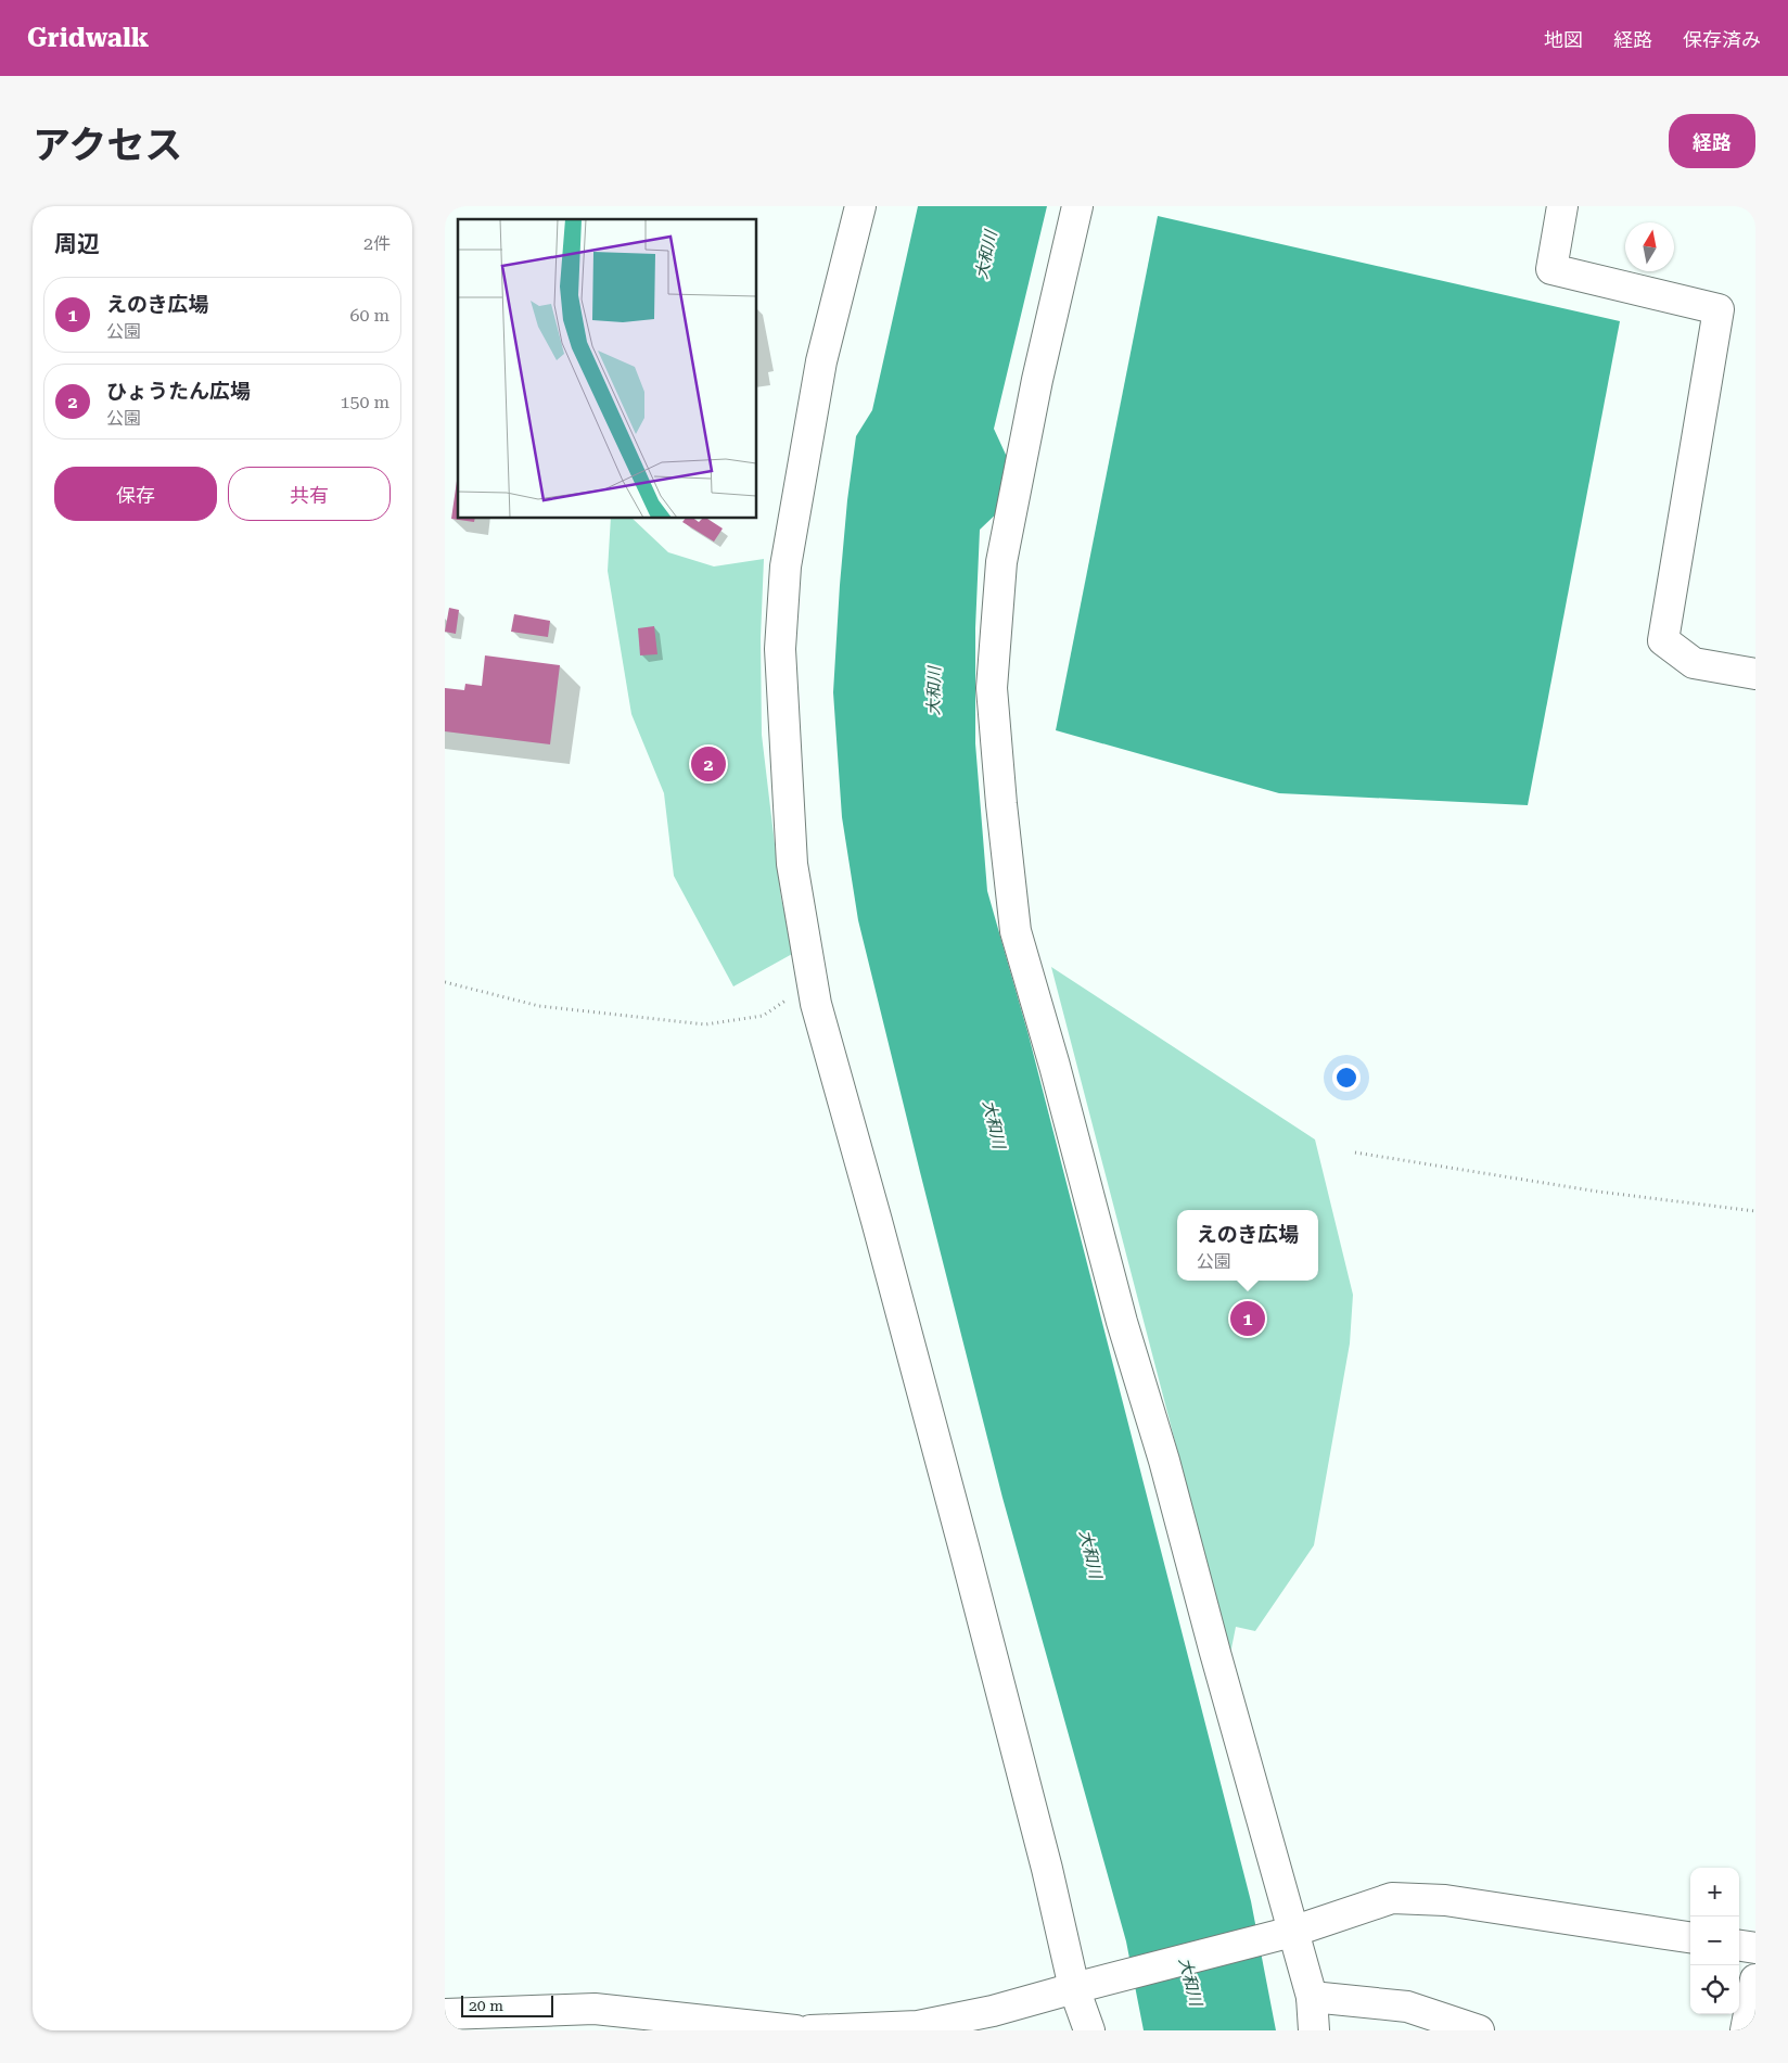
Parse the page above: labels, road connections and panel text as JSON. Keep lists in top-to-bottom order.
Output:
{
  "water": ["大和川"],
  "scale_bar": "20 m",
  "north": "top",
  "page": {
    "header": "Gridwalk",
    "nav": ["地図", "経路", "保存済み"],
    "title": "アクセス",
    "buttons": [
      "経路",
      ["保存", "共有"]
    ],
    "heading": ["周辺", "2件"],
    "list": [
      {
        "mark": "1",
        "name": "えのき広場",
        "note": "公園",
        "value": "60 m"
      },
      {
        "mark": "2",
        "name": "ひょうたん広場",
        "note": "公園",
        "value": "150 m"
      }
    ],
    "pins": ["2", "1"],
    "popup": ["えのき広場", "公園"],
    "map_buttons": ["+", "−"],
    "scale": "20 m"
  }
}
